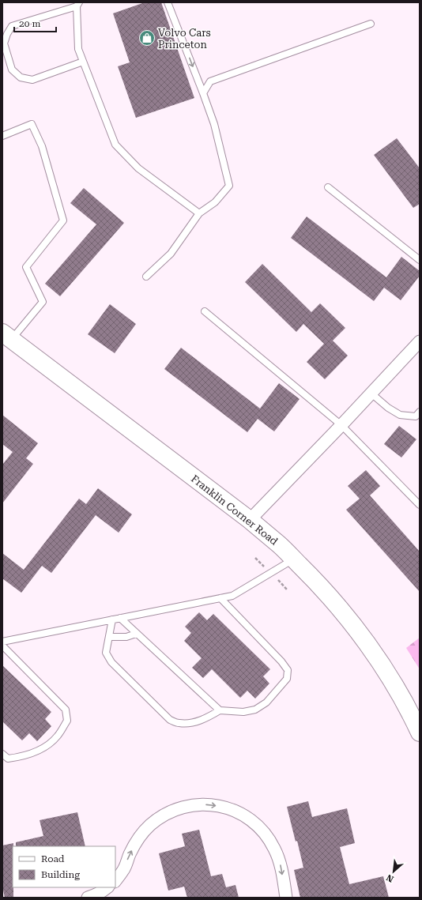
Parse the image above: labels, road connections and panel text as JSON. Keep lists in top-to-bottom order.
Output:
{
  "streets": {
    "main road": ["Franklin Corner Road"]
  },
  "places": {
    "shop": ["Volvo Cars Princeton"]
  },
  "legend": ["Road", "Building"],
  "scale_bar": "20 m",
  "north": "bottom left"
}
